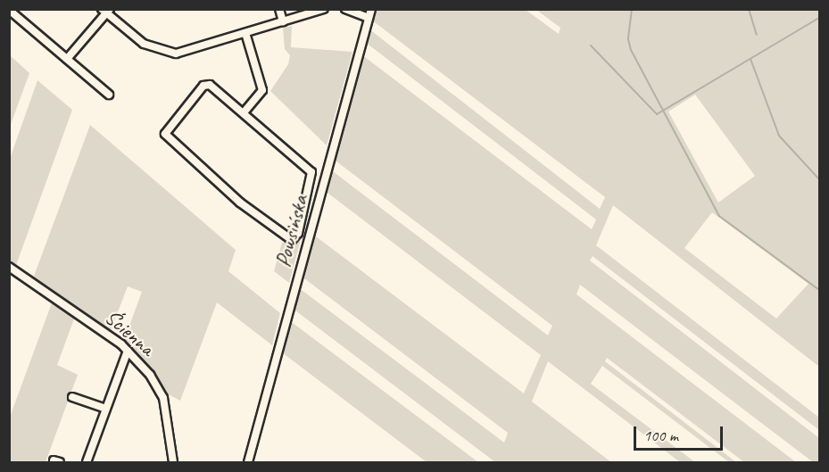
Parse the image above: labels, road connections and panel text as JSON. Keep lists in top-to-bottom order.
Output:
{
  "streets": {
    "street": ["Powsińska", "Ścienna"]
  },
  "scale_bar": "100 m"
}
